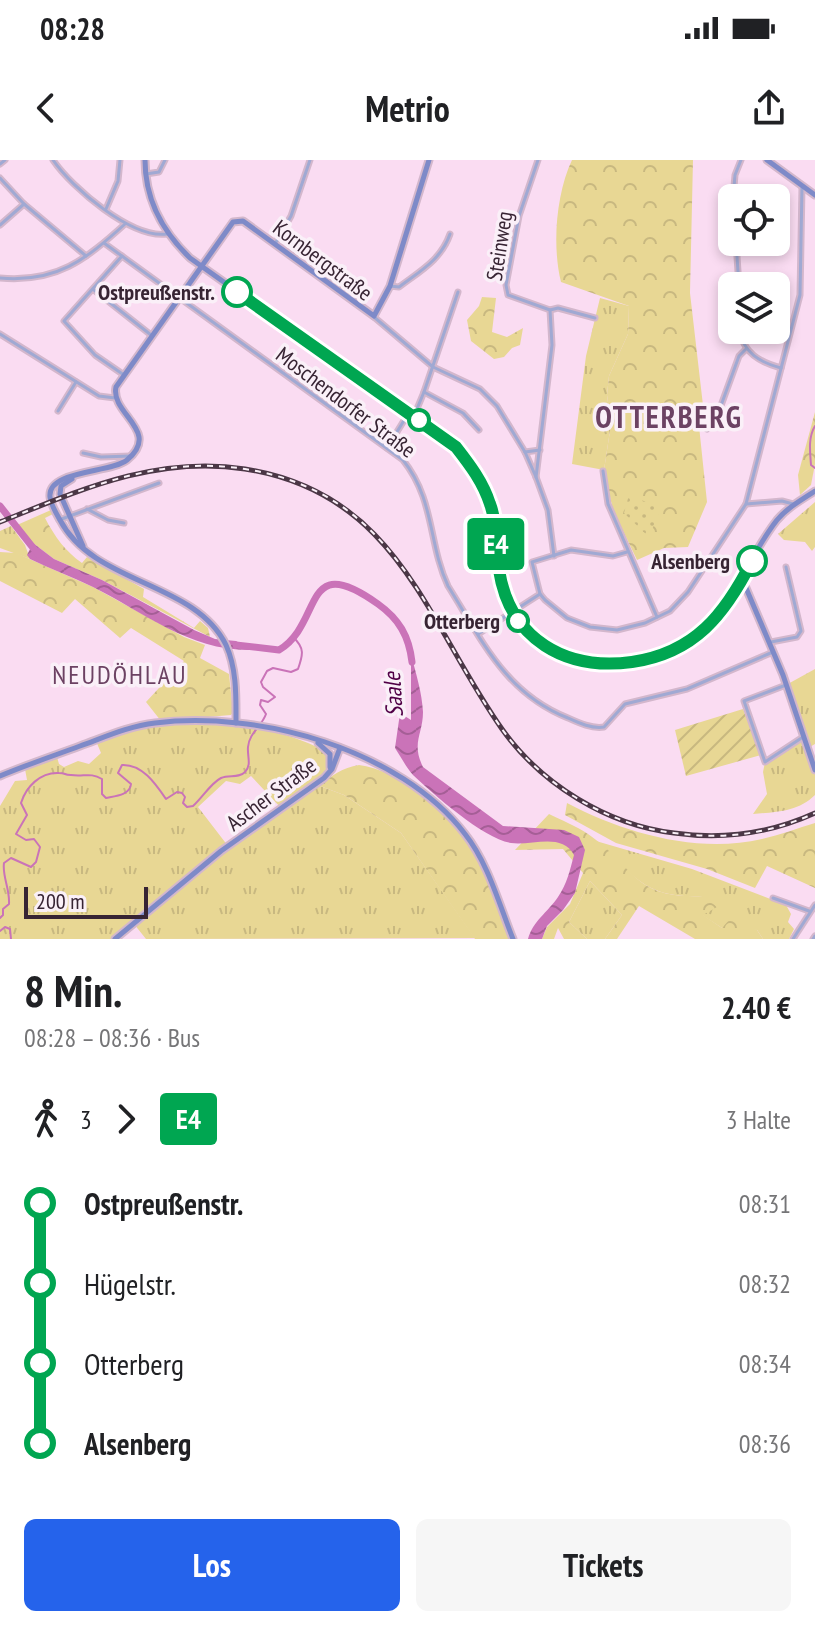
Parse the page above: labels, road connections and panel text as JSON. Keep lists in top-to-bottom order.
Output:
{
  "streets": {
    "street": [
      "Steinweg",
      "Kornbergstraße",
      "Moschendorfer Straße",
      "Ascher Straße"
    ]
  },
  "districts": ["OTTERBERG", "NEUDÖHLAU"],
  "water": ["Saale"],
  "places": ["Ostpreußenstr.", "Alsenberg", "Otterberg"],
  "lines": ["bus line E4"],
  "scale_bar": "200 m",
  "page": {
    "status": "08:28",
    "header": "Metrio",
    "on_map": "E4",
    "scale": "200 m",
    "heading": ["8 Min.", "08:28 – 08:36 · Bus", "2.40 €"],
    "legs": ["3", "E4", "3 Halte"],
    "list": [
      {
        "name": "Ostpreußenstr.",
        "value": "08:31"
      },
      {
        "name": "Hügelstr.",
        "value": "08:32"
      },
      {
        "name": "Otterberg",
        "value": "08:34"
      },
      {
        "name": "Alsenberg",
        "value": "08:36"
      }
    ],
    "buttons": ["Los", "Tickets"]
  }
}
